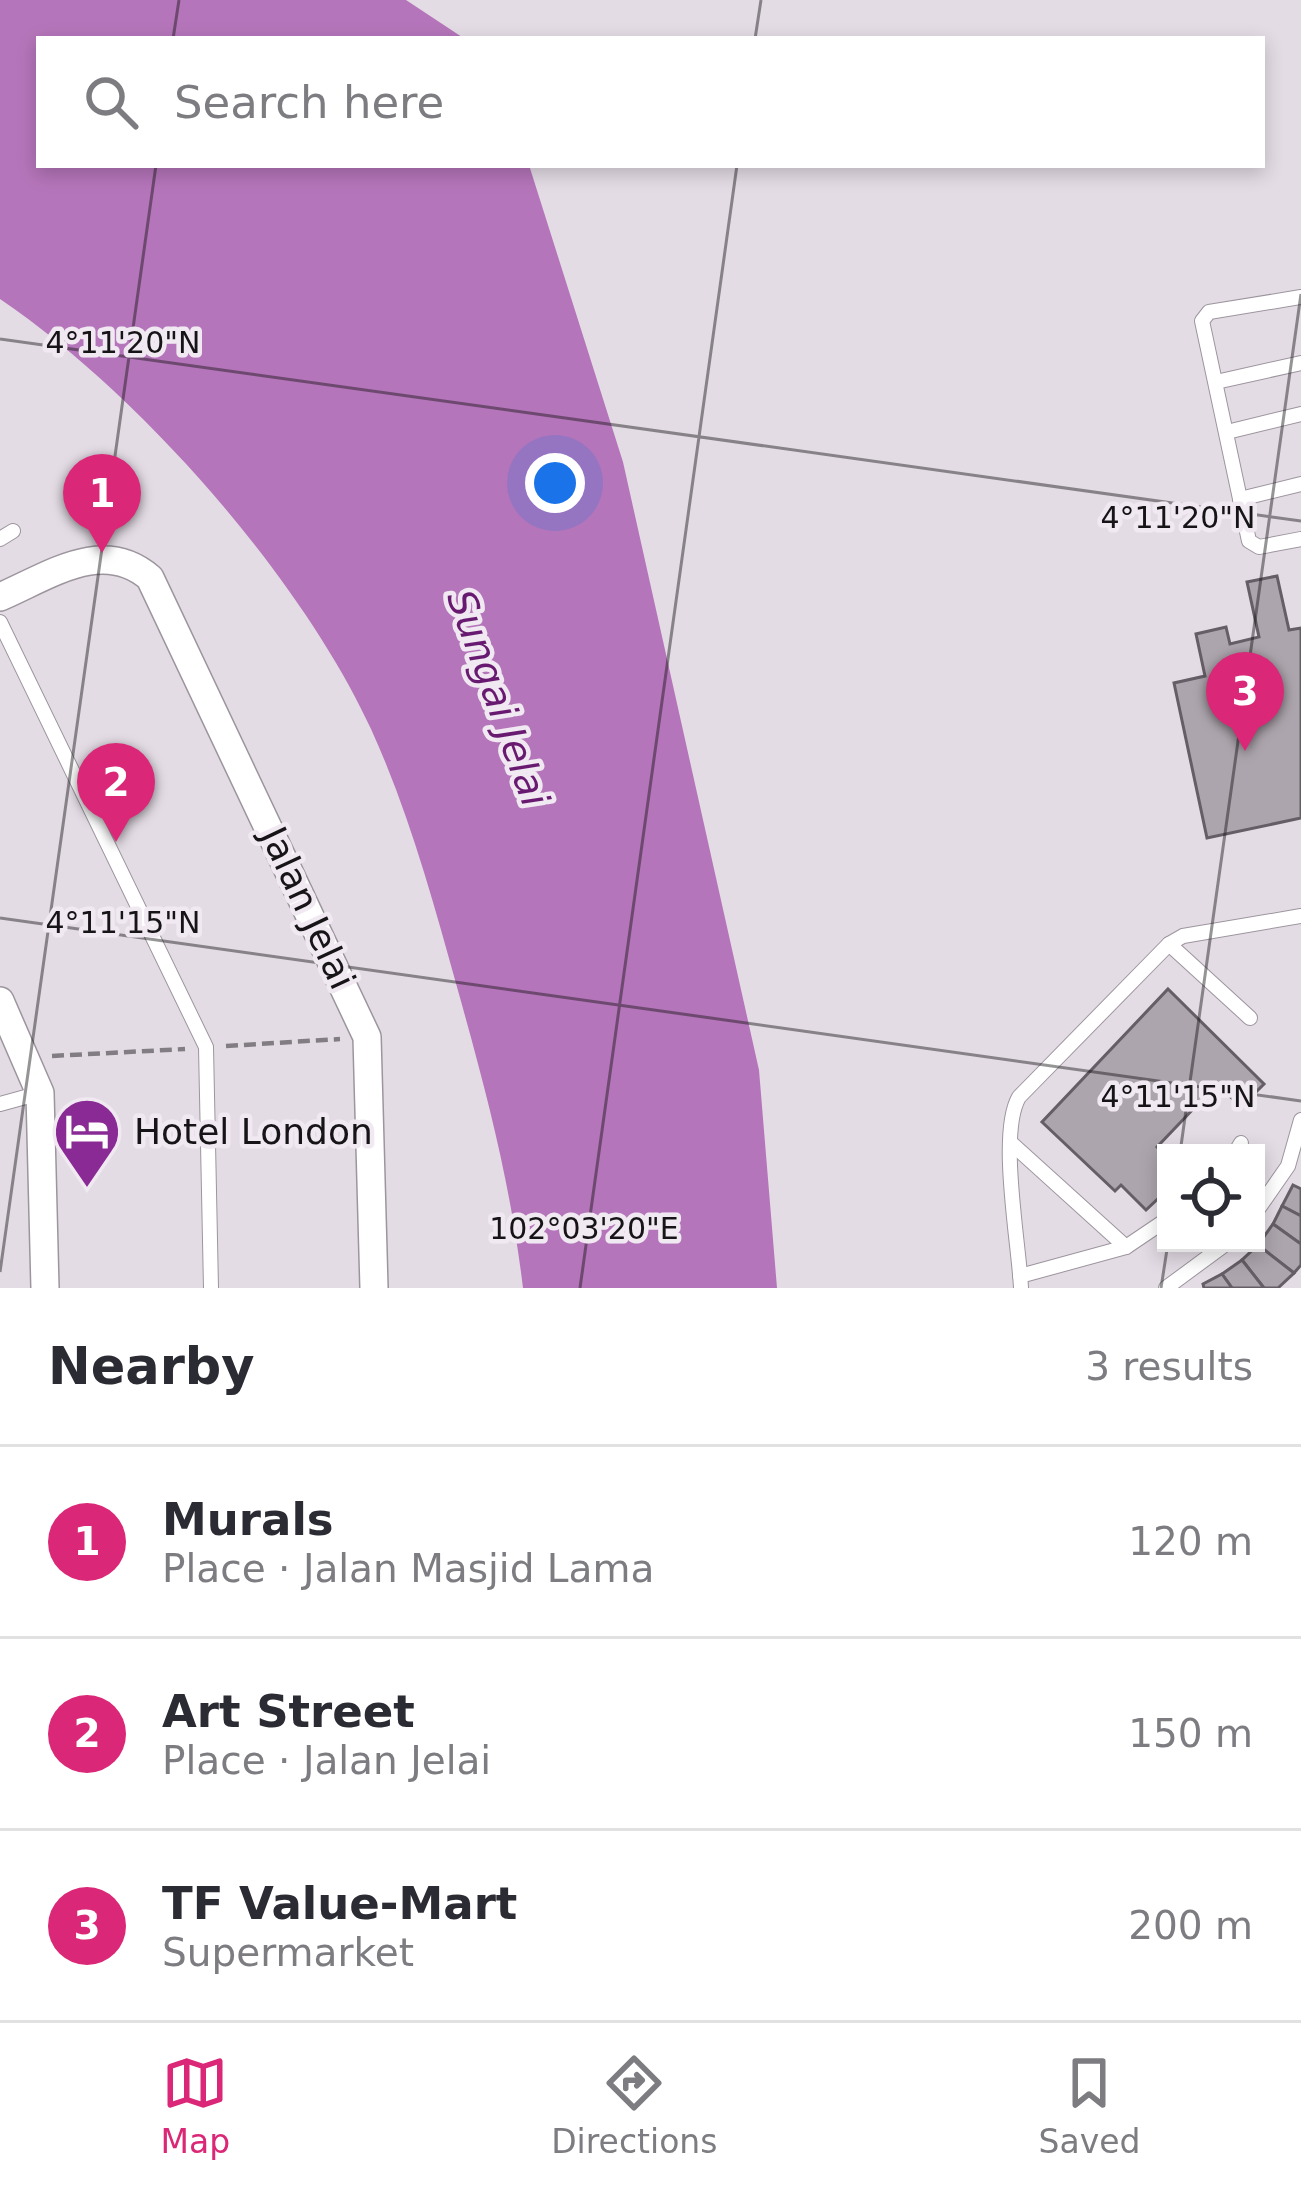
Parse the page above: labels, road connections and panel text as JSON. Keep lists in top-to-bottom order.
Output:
{
  "streets": {
    "street": ["Jalan Jelai"]
  },
  "water": ["Sungai Jelai"],
  "places": {
    "hotel": ["Hotel London"]
  },
  "page": {
    "search": "Search here",
    "pins": ["1", "3", "2"],
    "heading": ["Nearby", "3 results"],
    "list": [
      {
        "mark": "1",
        "name": "Murals",
        "note": "Place · Jalan Masjid Lama",
        "value": "120 m"
      },
      {
        "mark": "2",
        "name": "Art Street",
        "note": "Place · Jalan Jelai",
        "value": "150 m"
      },
      {
        "mark": "3",
        "name": "TF Value-Mart",
        "note": "Supermarket",
        "value": "200 m"
      }
    ],
    "nav": ["Map", "Directions", "Saved"]
  },
  "coordinates": ["4°11'20\"N", "4°11'15\"N", "102°03'20\"E"]
}
